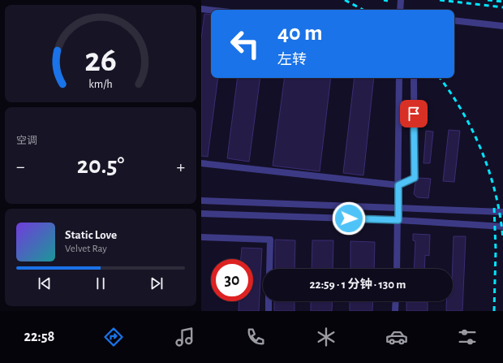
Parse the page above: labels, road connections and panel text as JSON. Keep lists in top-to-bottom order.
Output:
{
  "page": {
    "turn": ["40 m", "左转"],
    "tile": "空调",
    "heat": ["−", "20.5°", "+"],
    "song": ["Static Love", "Velvet Ray"],
    "limit": "30",
    "trip": "22:59 · 1 分钟 · 130 m",
    "tabs": "22:58",
    "gauge": ["26", "km/h"]
  }
}
